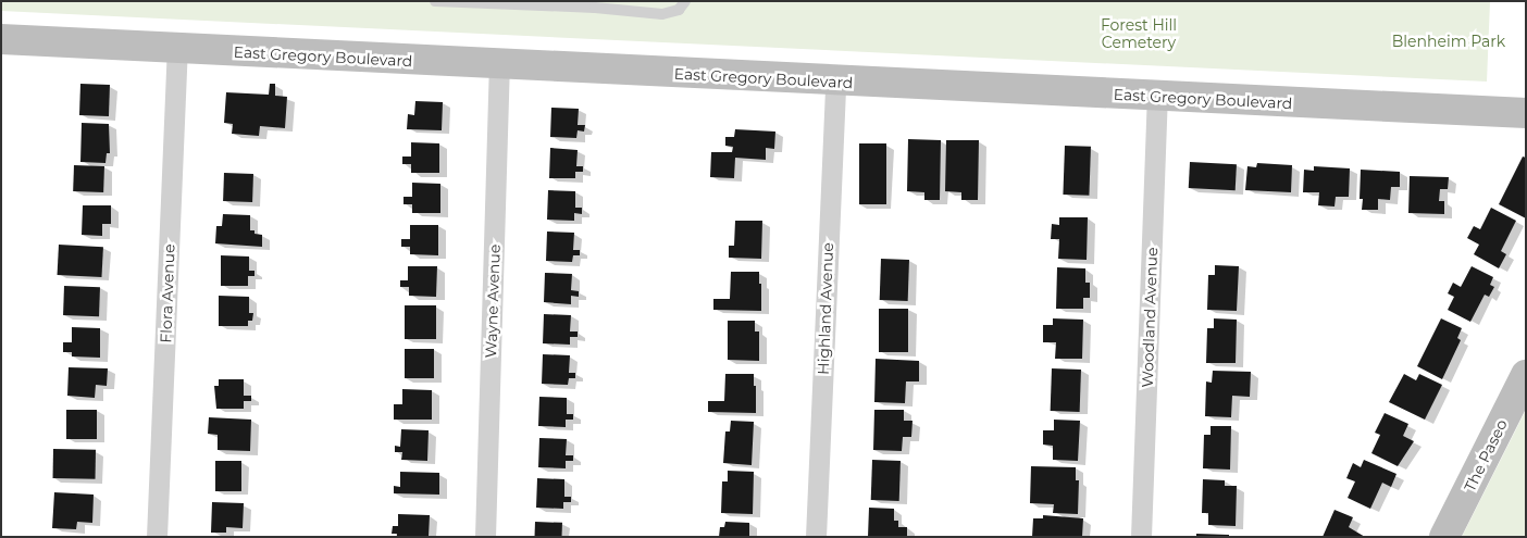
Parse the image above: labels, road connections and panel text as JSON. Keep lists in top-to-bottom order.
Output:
{
  "streets": {
    "main road": ["East Gregory Boulevard", "The Paseo"],
    "street": [
      "Flora Avenue",
      "Wayne Avenue",
      "Highland Avenue",
      "Woodland Avenue"
    ]
  },
  "crossings": [
    ["East Gregory Boulevard", "Flora Avenue"],
    ["East Gregory Boulevard", "Wayne Avenue"],
    ["East Gregory Boulevard", "Highland Avenue"],
    ["East Gregory Boulevard", "Woodland Avenue"]
  ],
  "parks": ["Forest Hill Cemetery", "Blenheim Park"]
}
